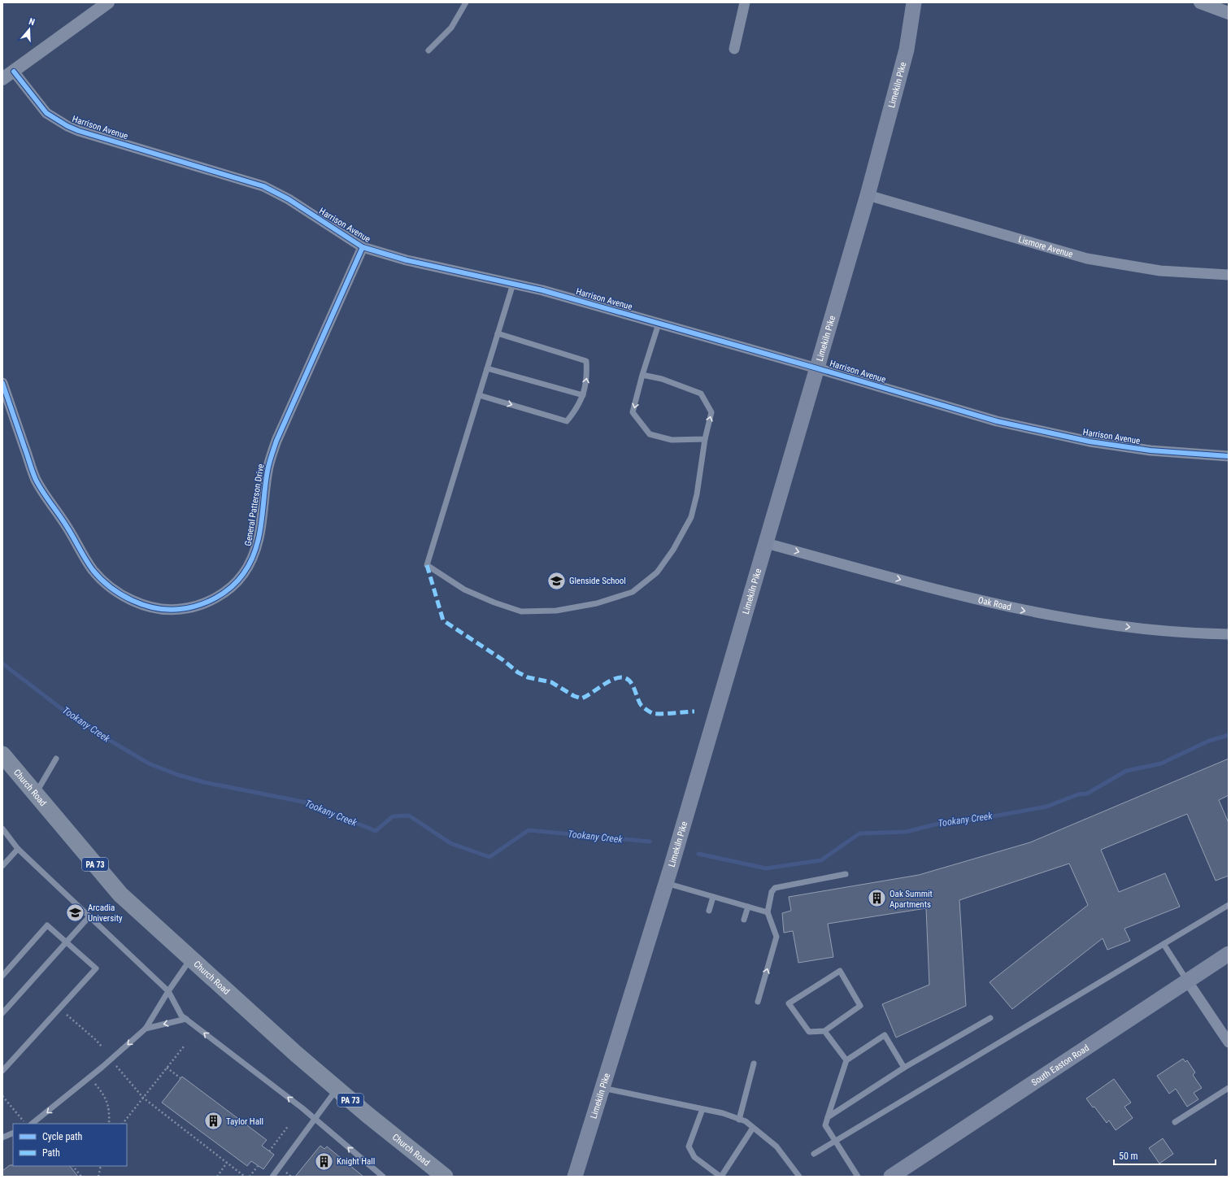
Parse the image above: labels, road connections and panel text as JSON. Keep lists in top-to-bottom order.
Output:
{
  "streets": {
    "main road": [
      "Limekiln Pike",
      "Church Road",
      "PA 73",
      "South Easton Road"
    ],
    "street": [
      "Harrison Avenue",
      "Lismore Avenue",
      "General Patterson Drive",
      "Oak Road"
    ]
  },
  "crossings": [
    ["Limekiln Pike", "Harrison Avenue"],
    ["Limekiln Pike", "Lismore Avenue"],
    ["Limekiln Pike", "Oak Road"],
    ["Harrison Avenue", "General Patterson Drive"]
  ],
  "one_way": ["Oak Road"],
  "water": ["Tookany Creek"],
  "places": {
    "school or university": ["Glenside School", "Arcadia University"],
    "building": ["Oak Summit Apartments", "Taylor Hall", "Knight Hall"]
  },
  "legend": ["Cycle path", "Path"],
  "scale_bar": "50 m",
  "north": "top"
}
